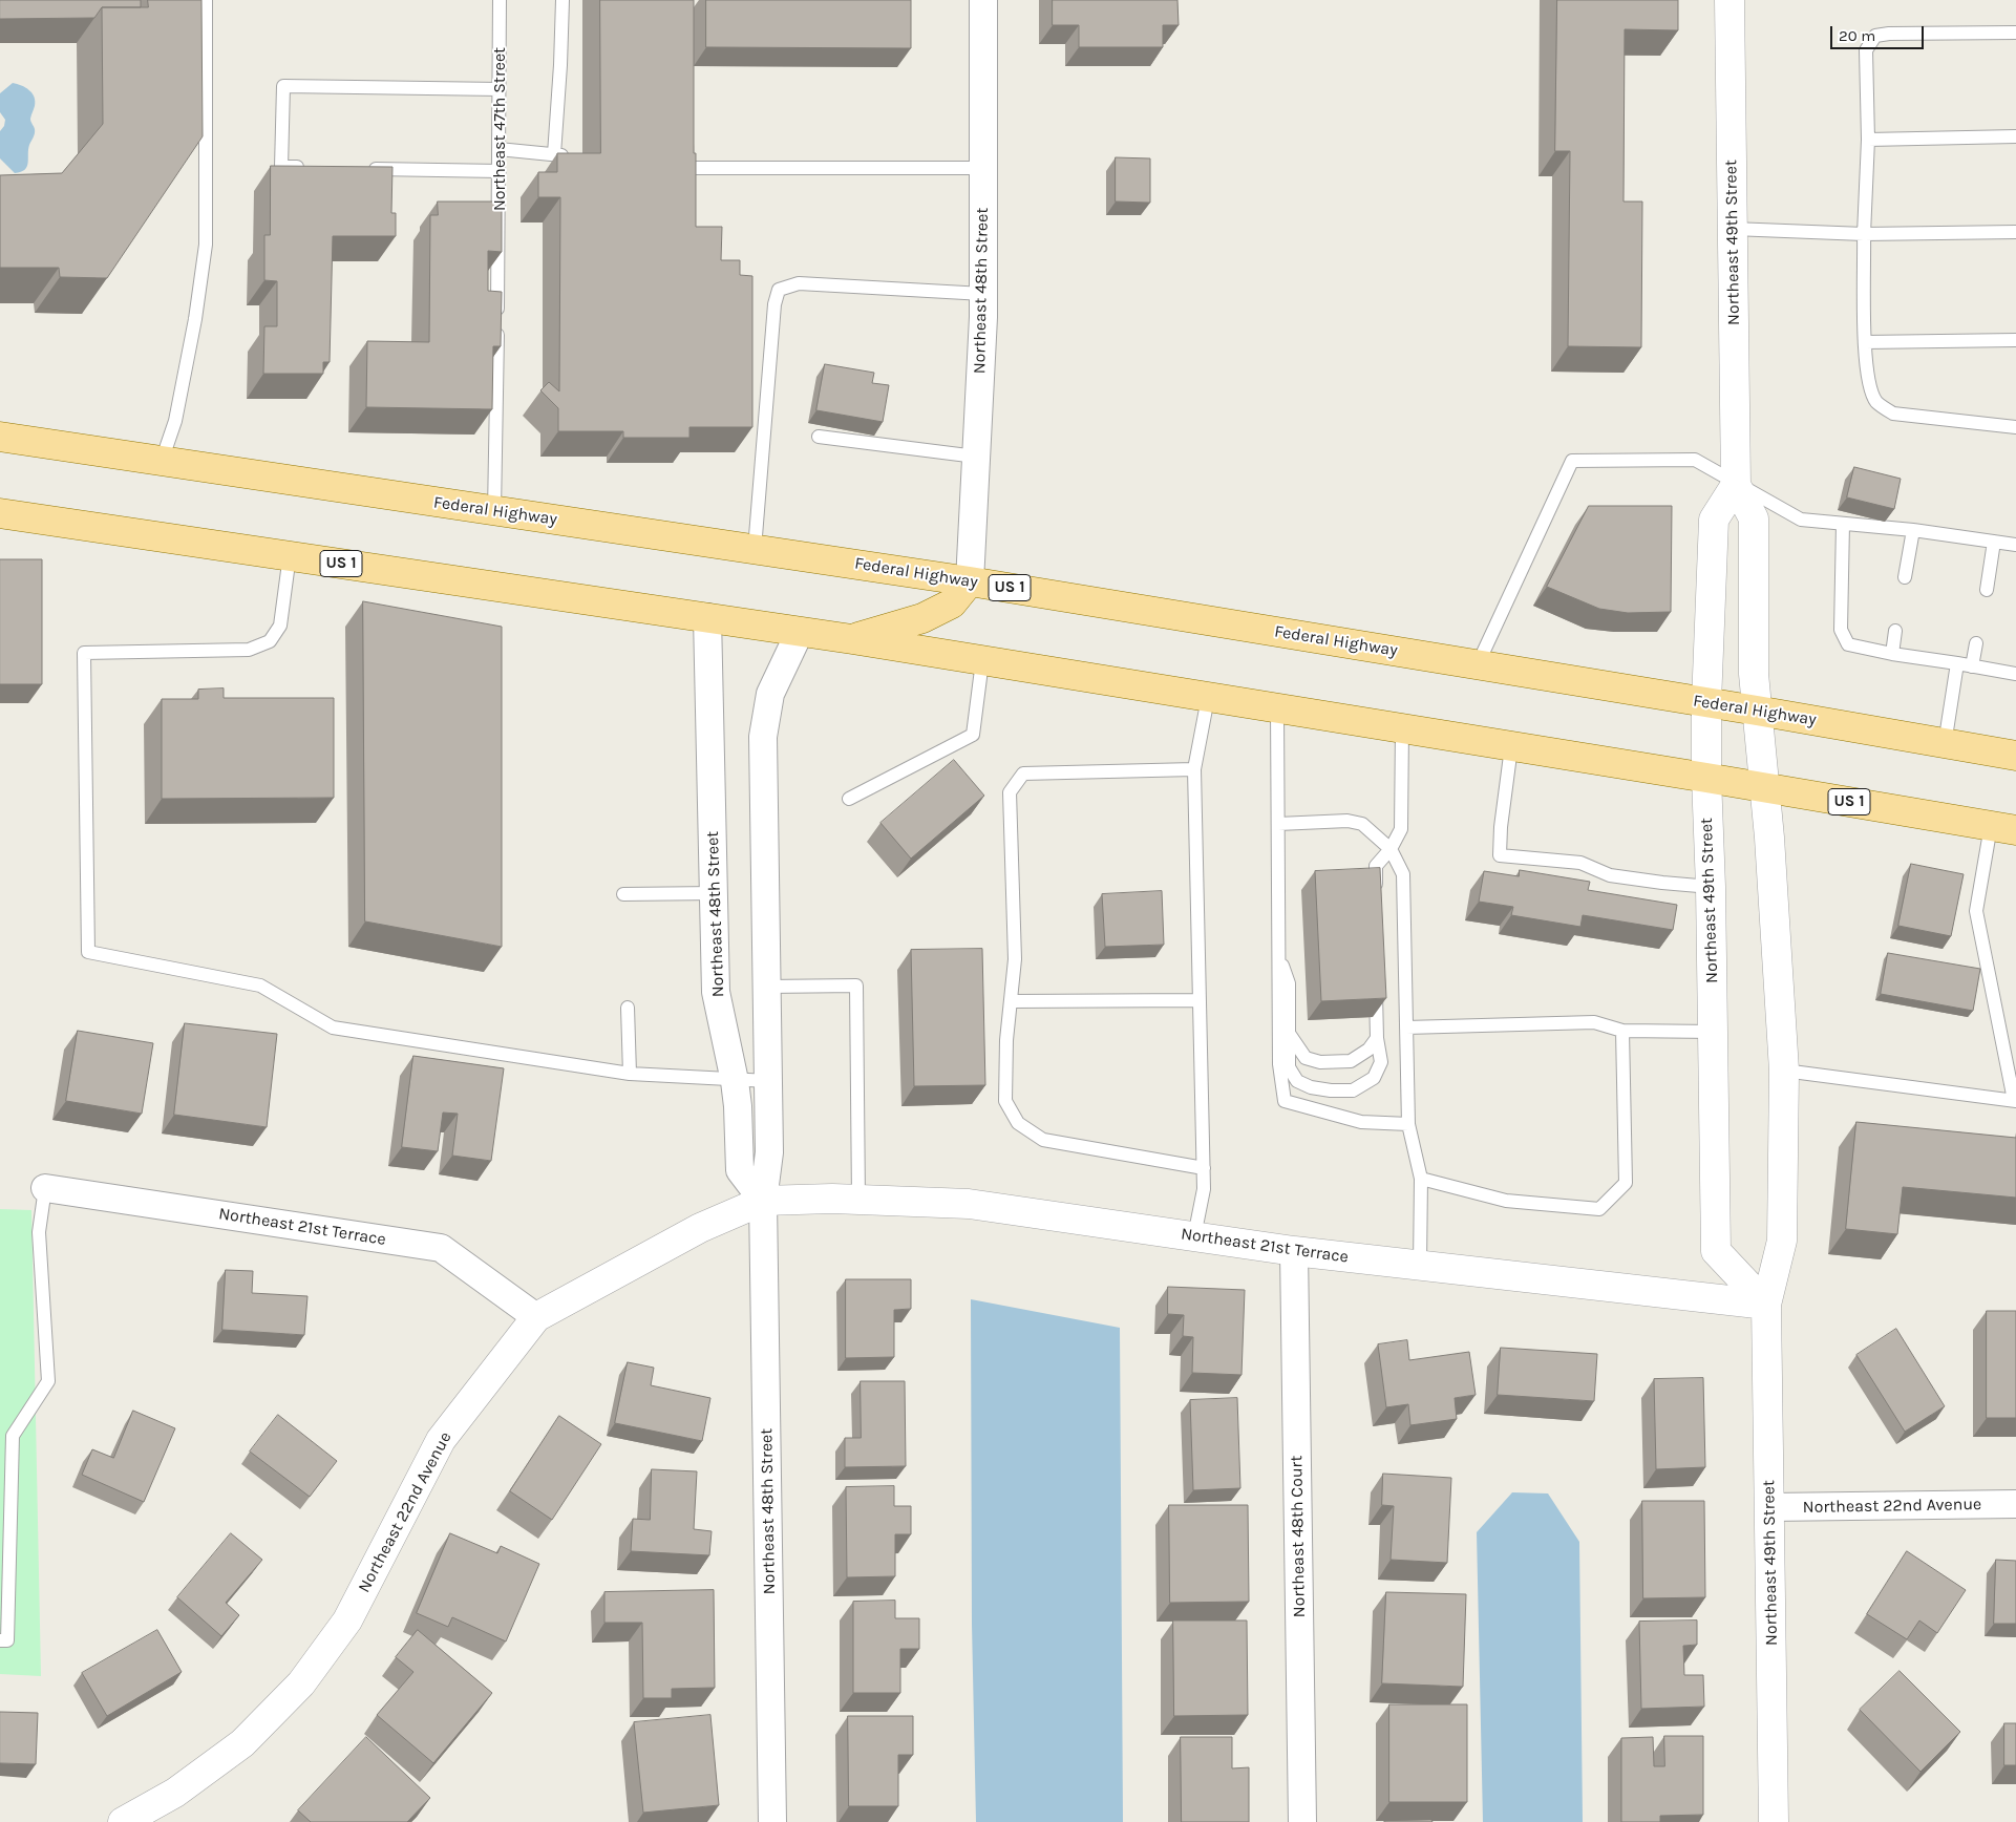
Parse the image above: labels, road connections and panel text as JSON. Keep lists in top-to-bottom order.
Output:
{
  "streets": {
    "main road": ["Federal Highway", "US 1"],
    "street": [
      "Northeast 49th Street",
      "Northeast 48th Street",
      "Northeast 21st Terrace",
      "Northeast 22nd Avenue",
      "Northeast 48th Court"
    ],
    "lane": ["Northeast 47th Street"]
  },
  "crossings": [
    ["Northeast 47th Street", "Federal Highway"],
    ["Northeast 49th Street", "Federal Highway"],
    ["Northeast 49th Street", "US 1"],
    ["Northeast 49th Street", "Northeast 21st Terrace"],
    ["Northeast 49th Street", "Northeast 22nd Avenue"],
    ["Northeast 48th Street", "Federal Highway"],
    ["Northeast 48th Street", "US 1"],
    ["Northeast 48th Street", "Northeast 21st Terrace"],
    ["Northeast 48th Street", "Northeast 22nd Avenue"],
    ["Northeast 21st Terrace", "Northeast 22nd Avenue"],
    ["Northeast 21st Terrace", "Northeast 48th Court"]
  ],
  "scale_bar": "20 m"
}
